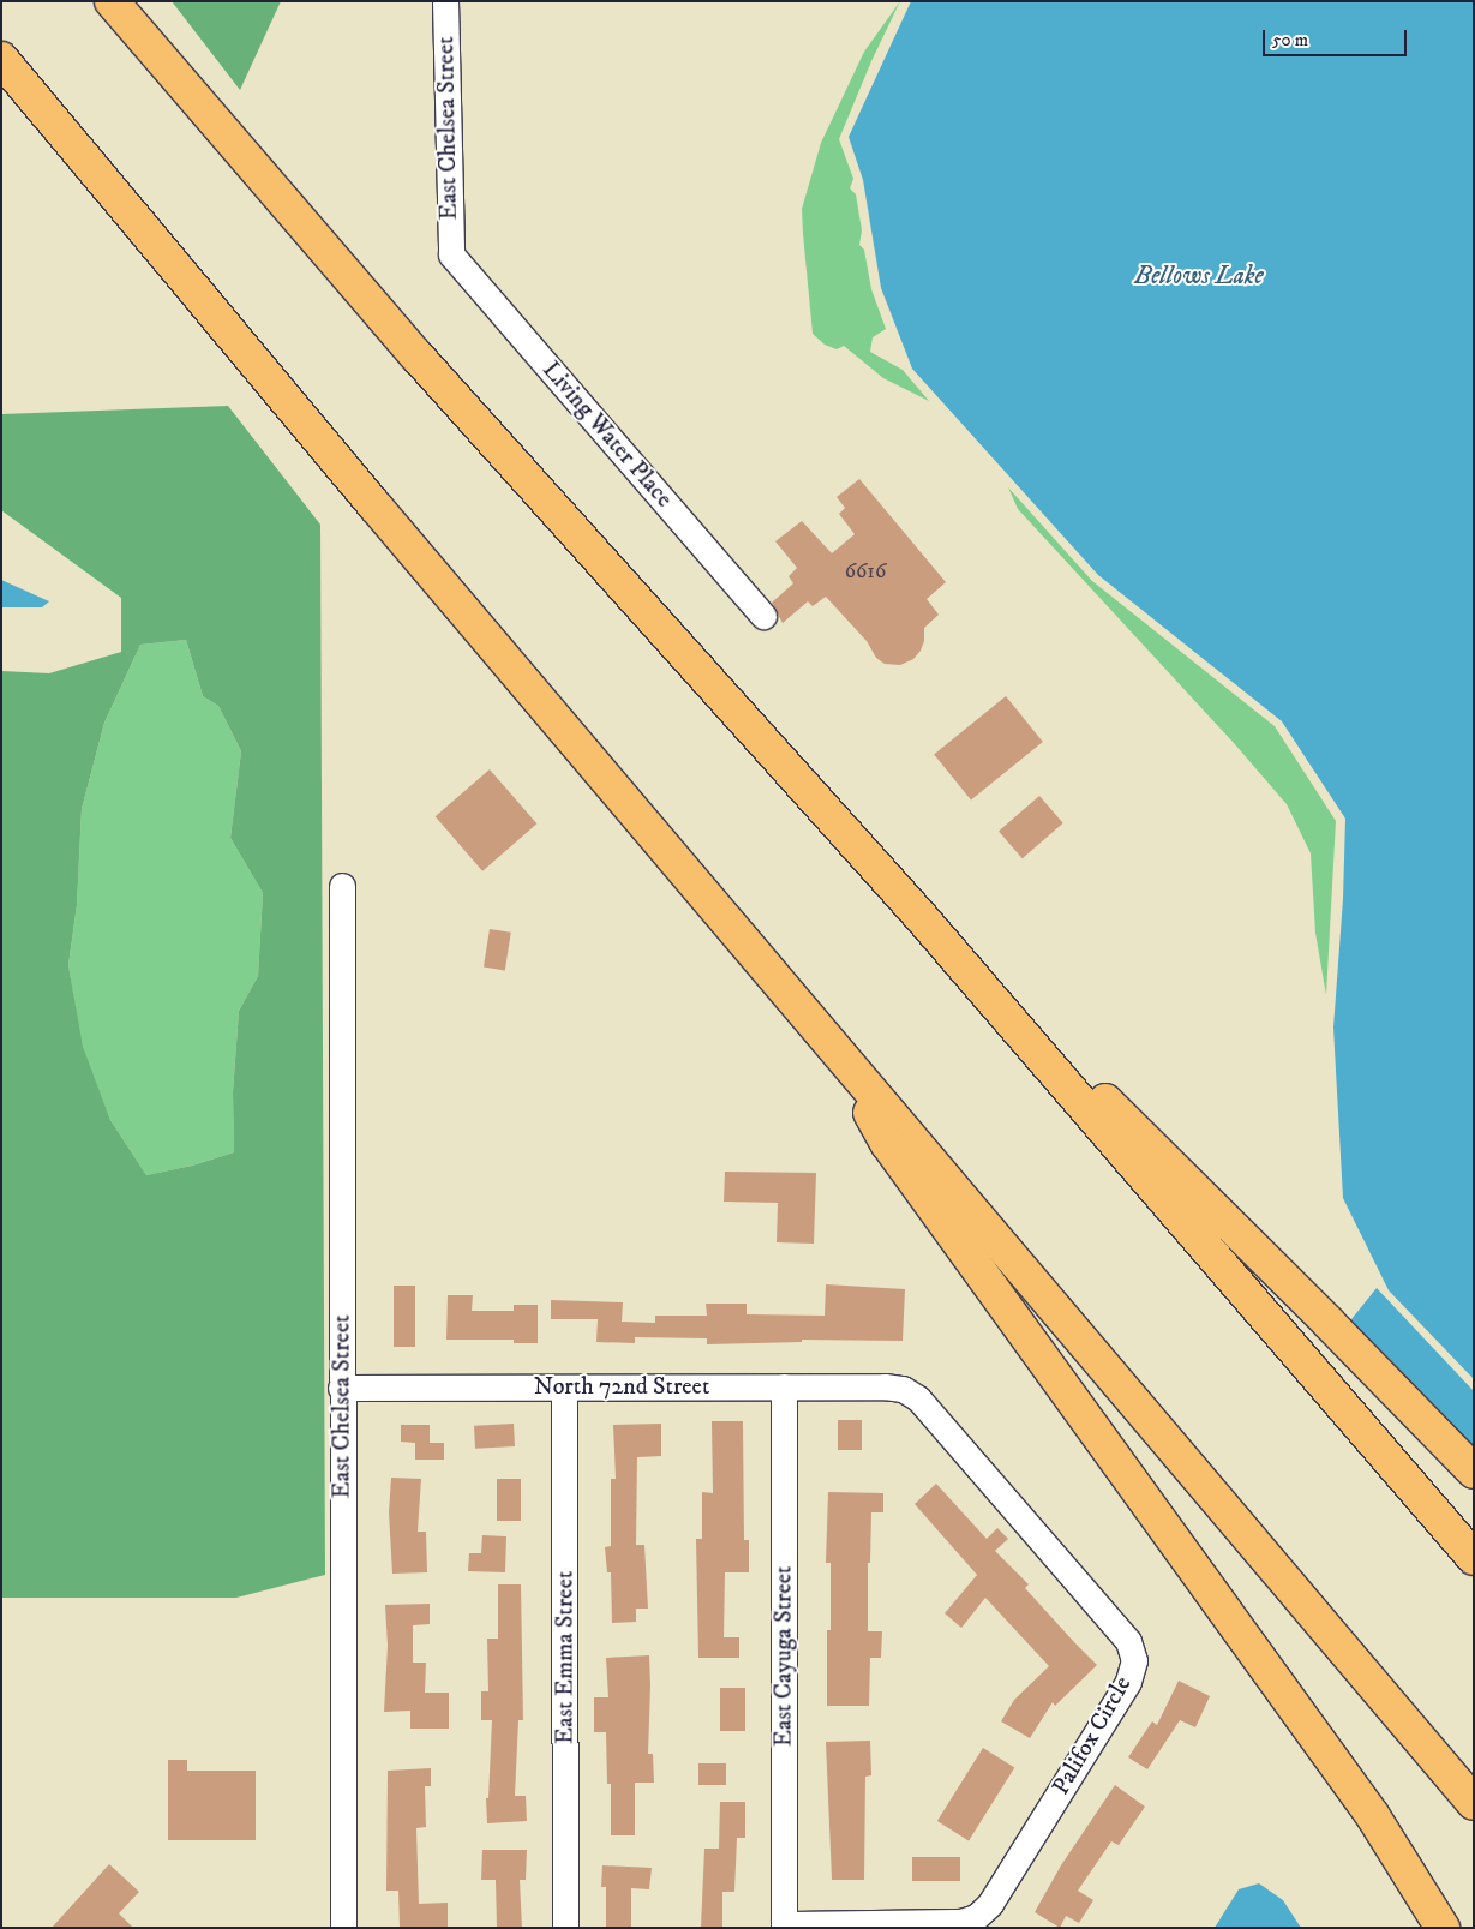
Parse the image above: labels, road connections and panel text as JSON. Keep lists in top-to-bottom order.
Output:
{
  "streets": {
    "street": [
      "East Chelsea Street",
      "Living Water Place",
      "North 72nd Street",
      "East Cayuga Street",
      "East Emma Street",
      "Palifox Circle"
    ]
  },
  "crossings": [
    ["East Chelsea Street", "Living Water Place"],
    ["East Chelsea Street", "North 72nd Street"],
    ["North 72nd Street", "East Cayuga Street"],
    ["North 72nd Street", "East Emma Street"],
    ["North 72nd Street", "Palifox Circle"],
    ["East Cayuga Street", "Palifox Circle"]
  ],
  "water": ["Bellows Lake"],
  "house_numbers": ["6616"],
  "scale_bar": "50 m"
}
